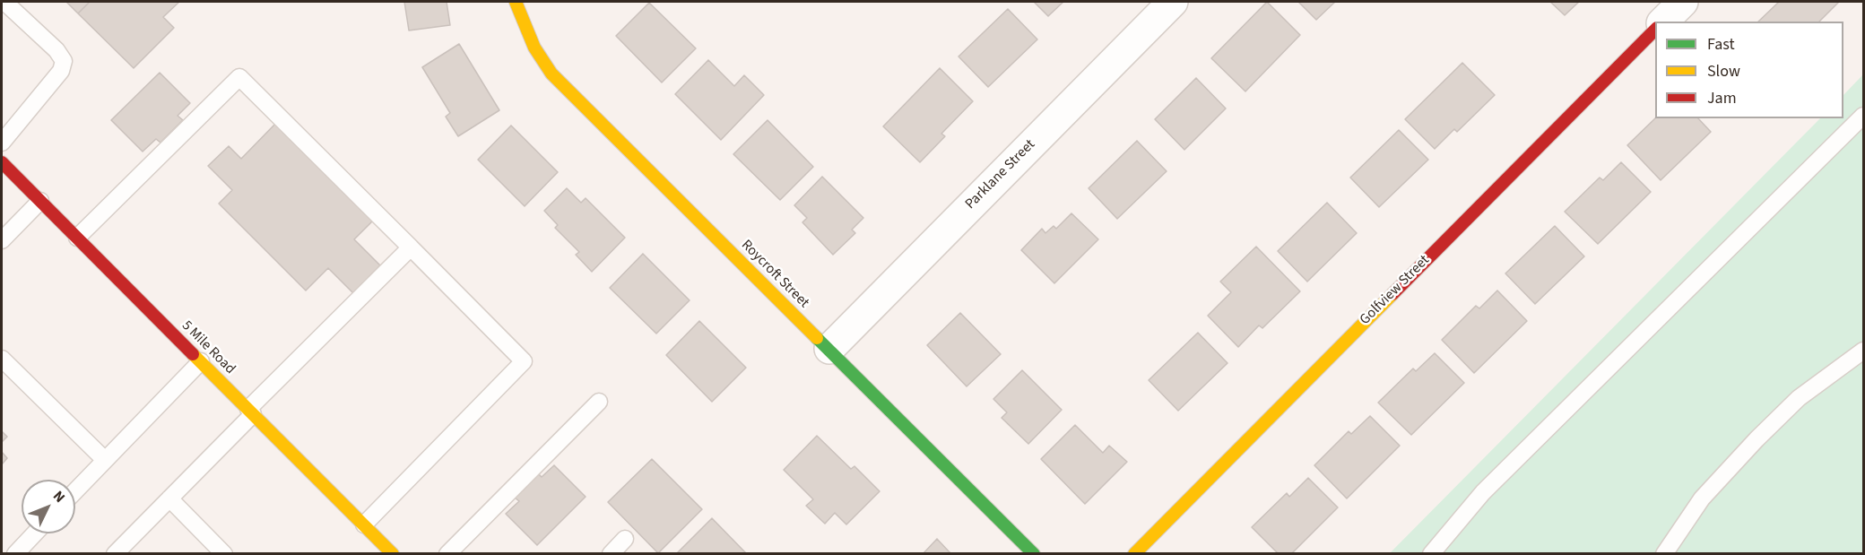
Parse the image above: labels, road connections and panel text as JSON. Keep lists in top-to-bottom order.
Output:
{
  "streets": {
    "street": [
      "Parklane Street",
      "Roycroft Street",
      "Golfview Street",
      "5 Mile Road"
    ]
  },
  "crossings": [
    ["Parklane Street", "Roycroft Street"]
  ],
  "legend": ["Fast", "Slow", "Jam"],
  "north": "top right"
}
